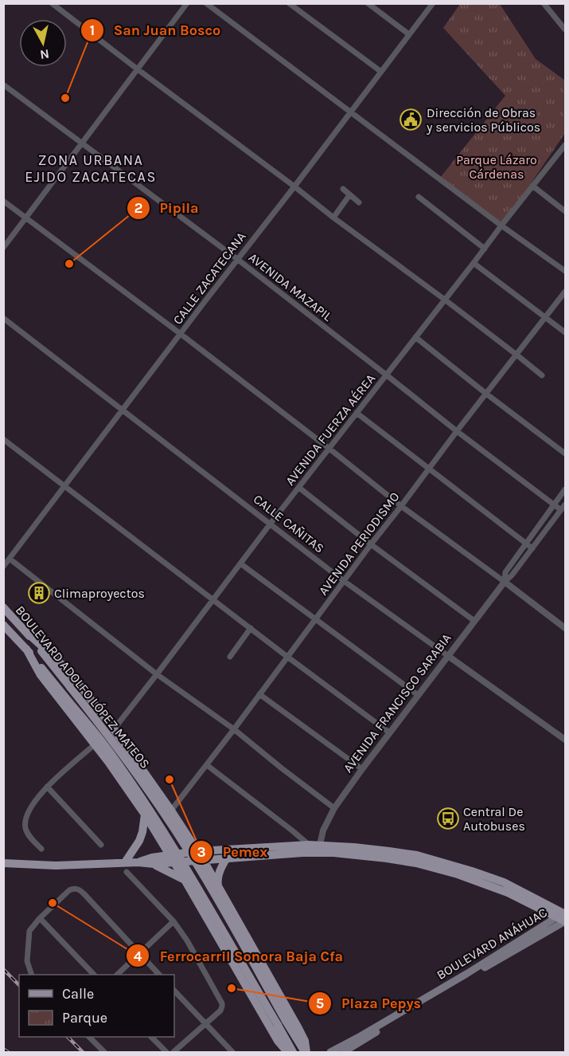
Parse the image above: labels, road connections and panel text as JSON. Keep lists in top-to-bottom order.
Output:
{
  "streets": {
    "main road": ["BOULEVARD ADOLFO LÓPEZ MATEOS", "BOULEVARD ANÁHUAC"],
    "street": [
      "CALLE ZACATECANA",
      "AVENIDA MAZAPIL",
      "AVENIDA FUERZA AÉREA",
      "CALLE CAÑITAS",
      "AVENIDA PERIODISMO",
      "AVENIDA FRANCISCO SARABIA"
    ]
  },
  "crossings": [
    ["CALLE ZACATECANA", "AVENIDA MAZAPIL"],
    ["CALLE ZACATECANA", "CALLE CAÑITAS"],
    ["AVENIDA MAZAPIL", "AVENIDA FUERZA AÉREA"],
    ["AVENIDA MAZAPIL", "AVENIDA PERIODISMO"],
    ["AVENIDA MAZAPIL", "AVENIDA FRANCISCO SARABIA"],
    ["AVENIDA FUERZA AÉREA", "CALLE CAÑITAS"],
    ["CALLE CAÑITAS", "AVENIDA PERIODISMO"],
    ["CALLE CAÑITAS", "AVENIDA FRANCISCO SARABIA"]
  ],
  "districts": ["ZONA URBANA EJIDO ZACATECAS"],
  "parks": ["Parque Lázaro Cárdenas"],
  "places": {
    "other": [
      "San Juan Bosco",
      "Pipila",
      "Pemex",
      "Ferrocarril Sonora Baja Cfa",
      "Plaza Pepys"
    ],
    "public building": ["Dirección de Obras y servicios Públicos"],
    "building": ["Climaproyectos"],
    "bus stop": ["Central De Autobuses"]
  },
  "legend": ["Calle", "Parque"],
  "north": "bottom"
}
